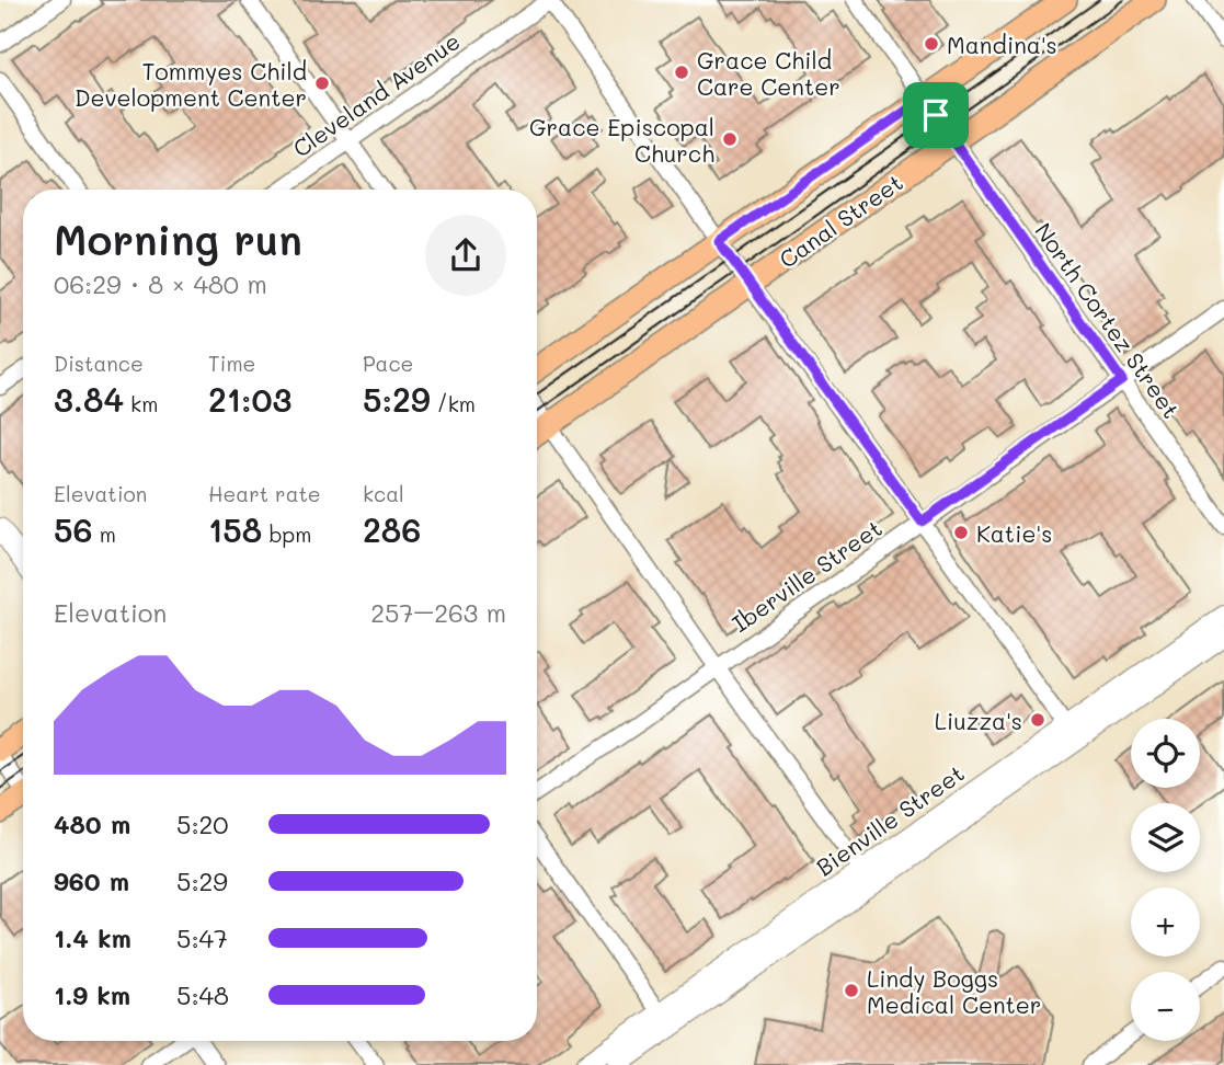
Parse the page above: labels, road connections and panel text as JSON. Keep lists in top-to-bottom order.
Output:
{
  "streets": {
    "main road": ["Canal Street"],
    "street": [
      "Cleveland Avenue",
      "North Cortez Street",
      "Iberville Street",
      "Bienville Street"
    ]
  },
  "crossings": [
    ["Canal Street", "North Cortez Street"],
    ["North Cortez Street", "Iberville Street"]
  ],
  "places": [
    "Mandina's",
    "Grace Child Care Center",
    "Tommyes Child Development Center",
    "Grace Episcopal Church",
    "Katie's",
    "Liuzza's",
    "Lindy Boggs Medical Center"
  ],
  "page": {
    "heading": ["Morning run", "06:29 · 8 × 480 m"],
    "stats": [
      ["Distance", "3.84 km"],
      ["Time", "21:03"],
      ["Pace", "5:29 /km"],
      ["Elevation", "56 m"],
      ["Heart rate", "158 bpm"],
      ["kcal", "286"]
    ],
    "chart": ["Elevation", "257–263 m"],
    "map_buttons": ["+", "−"],
    "list": [
      {
        "name": "480 m",
        "note": "5:20"
      },
      {
        "name": "960 m",
        "note": "5:29"
      },
      {
        "name": "1.4 km",
        "note": "5:47"
      },
      {
        "name": "1.9 km",
        "note": "5:48"
      }
    ]
  }
}
